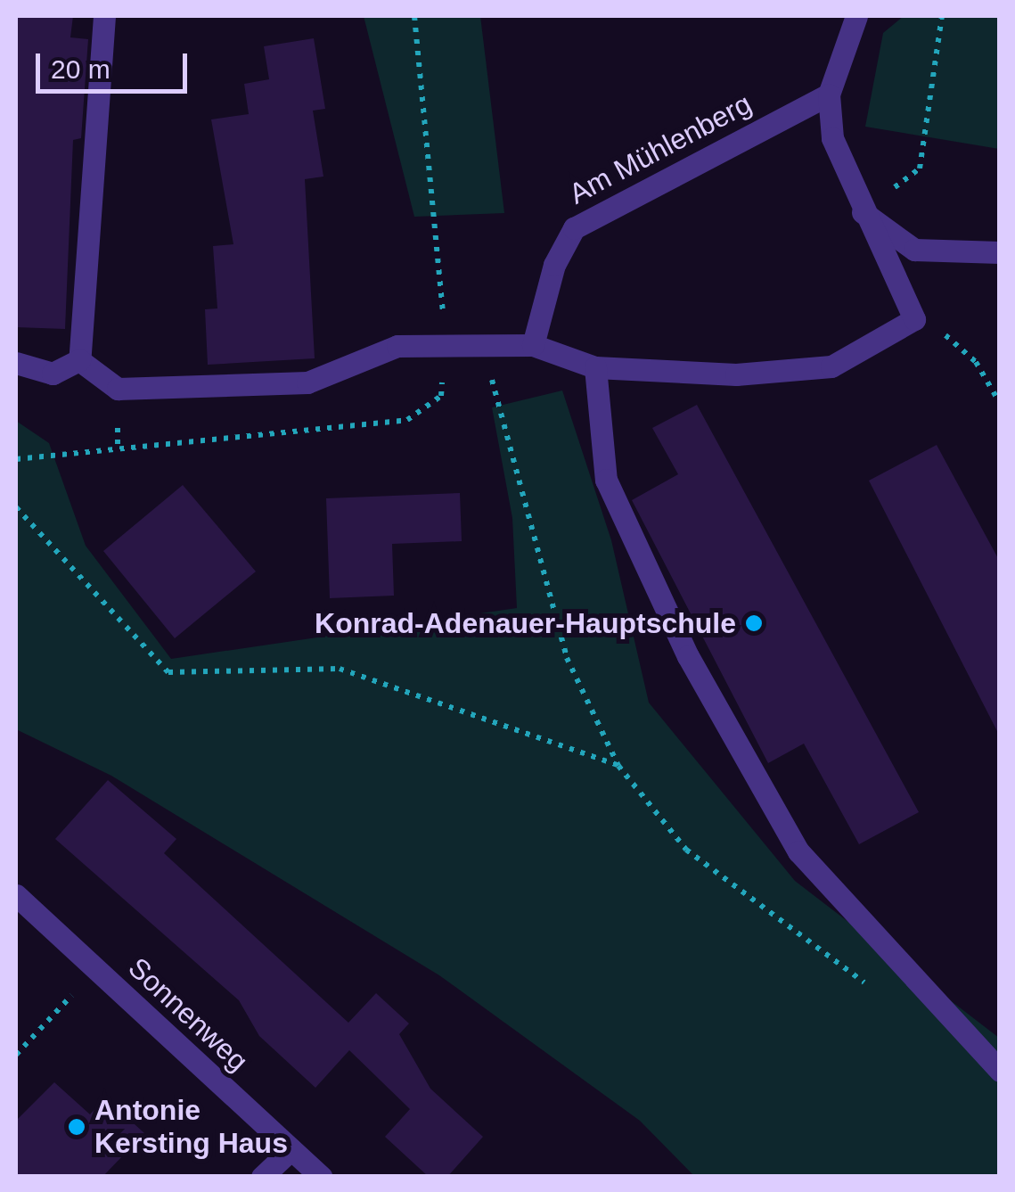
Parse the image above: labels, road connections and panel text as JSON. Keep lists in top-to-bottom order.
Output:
{
  "streets": {
    "street": ["Am Mühlenberg", "Sonnenweg"]
  },
  "places": ["Konrad-Adenauer-Hauptschule", "Antonie Kersting Haus"],
  "scale_bar": "20 m"
}
